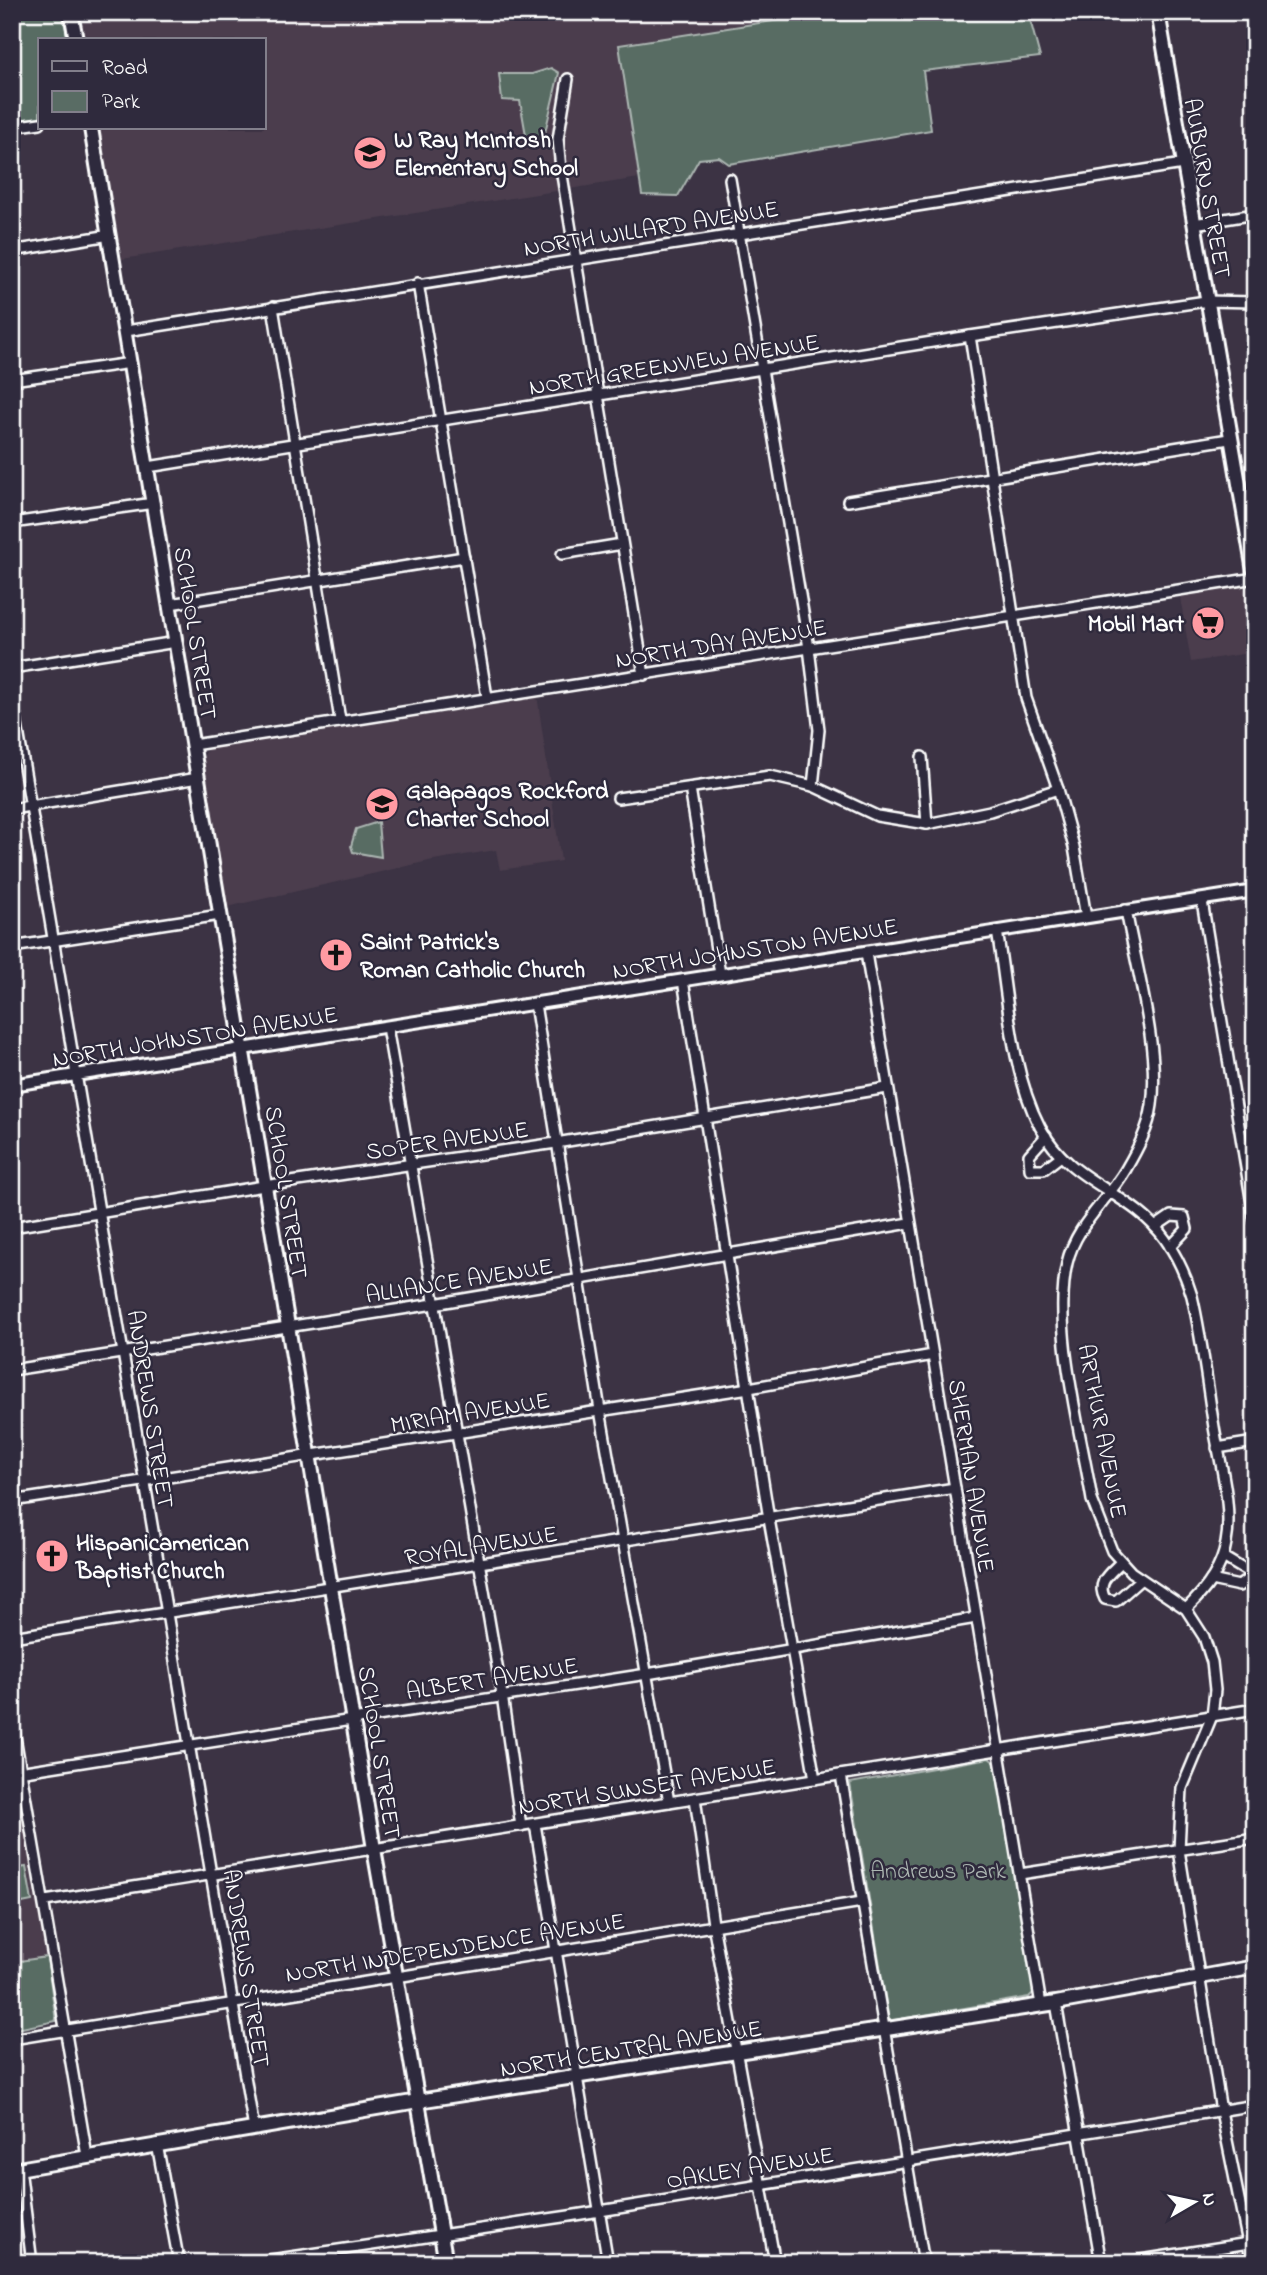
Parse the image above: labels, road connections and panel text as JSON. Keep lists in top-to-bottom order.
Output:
{
  "streets": {
    "main road": ["AUBURN STREET", "SCHOOL STREET", "NORTH CENTRAL AVENUE"],
    "street": [
      "NORTH WILLARD AVENUE",
      "NORTH GREENVIEW AVENUE",
      "NORTH DAY AVENUE",
      "NORTH JOHNSTON AVENUE",
      "SOPER AVENUE",
      "ALLIANCE AVENUE",
      "ANDREWS STREET",
      "MIRIAM AVENUE",
      "ARTHUR AVENUE",
      "SHERMAN AVENUE",
      "ROYAL AVENUE",
      "ALBERT AVENUE",
      "NORTH SUNSET AVENUE",
      "NORTH INDEPENDENCE AVENUE",
      "OAKLEY AVENUE"
    ]
  },
  "crossings": [
    ["AUBURN STREET", "NORTH WILLARD AVENUE"],
    ["AUBURN STREET", "NORTH GREENVIEW AVENUE"],
    ["AUBURN STREET", "NORTH DAY AVENUE"],
    ["NORTH WILLARD AVENUE", "SCHOOL STREET"],
    ["NORTH GREENVIEW AVENUE", "SCHOOL STREET"],
    ["SCHOOL STREET", "NORTH DAY AVENUE"],
    ["SCHOOL STREET", "NORTH JOHNSTON AVENUE"],
    ["SCHOOL STREET", "SOPER AVENUE"],
    ["SCHOOL STREET", "ALLIANCE AVENUE"],
    ["SCHOOL STREET", "MIRIAM AVENUE"],
    ["SCHOOL STREET", "ROYAL AVENUE"],
    ["SCHOOL STREET", "ALBERT AVENUE"],
    ["SCHOOL STREET", "NORTH SUNSET AVENUE"],
    ["SCHOOL STREET", "NORTH INDEPENDENCE AVENUE"],
    ["SCHOOL STREET", "NORTH CENTRAL AVENUE"],
    ["SCHOOL STREET", "OAKLEY AVENUE"],
    ["NORTH JOHNSTON AVENUE", "ANDREWS STREET"],
    ["NORTH JOHNSTON AVENUE", "ARTHUR AVENUE"],
    ["NORTH JOHNSTON AVENUE", "SHERMAN AVENUE"],
    ["SOPER AVENUE", "ANDREWS STREET"],
    ["SOPER AVENUE", "SHERMAN AVENUE"],
    ["ALLIANCE AVENUE", "ANDREWS STREET"],
    ["ALLIANCE AVENUE", "SHERMAN AVENUE"],
    ["ANDREWS STREET", "MIRIAM AVENUE"],
    ["ANDREWS STREET", "ROYAL AVENUE"],
    ["ANDREWS STREET", "ALBERT AVENUE"],
    ["ANDREWS STREET", "NORTH SUNSET AVENUE"],
    ["ANDREWS STREET", "NORTH INDEPENDENCE AVENUE"],
    ["ANDREWS STREET", "NORTH CENTRAL AVENUE"],
    ["MIRIAM AVENUE", "SHERMAN AVENUE"],
    ["ARTHUR AVENUE", "NORTH SUNSET AVENUE"],
    ["ARTHUR AVENUE", "NORTH CENTRAL AVENUE"],
    ["ARTHUR AVENUE", "OAKLEY AVENUE"],
    ["SHERMAN AVENUE", "ROYAL AVENUE"],
    ["SHERMAN AVENUE", "ALBERT AVENUE"],
    ["SHERMAN AVENUE", "NORTH SUNSET AVENUE"],
    ["SHERMAN AVENUE", "NORTH CENTRAL AVENUE"]
  ],
  "parks": ["Andrews Park"],
  "places": {
    "school or university": ["W Ray McIntosh Elementary School", "Galapagos Rockford Charter School"],
    "supermarket": ["Mobil Mart"],
    "church": ["Saint Patrick's Roman Catholic Church", "Hispanicamerican Baptist Church"]
  },
  "legend": ["Road", "Park"],
  "north": "right"
}
